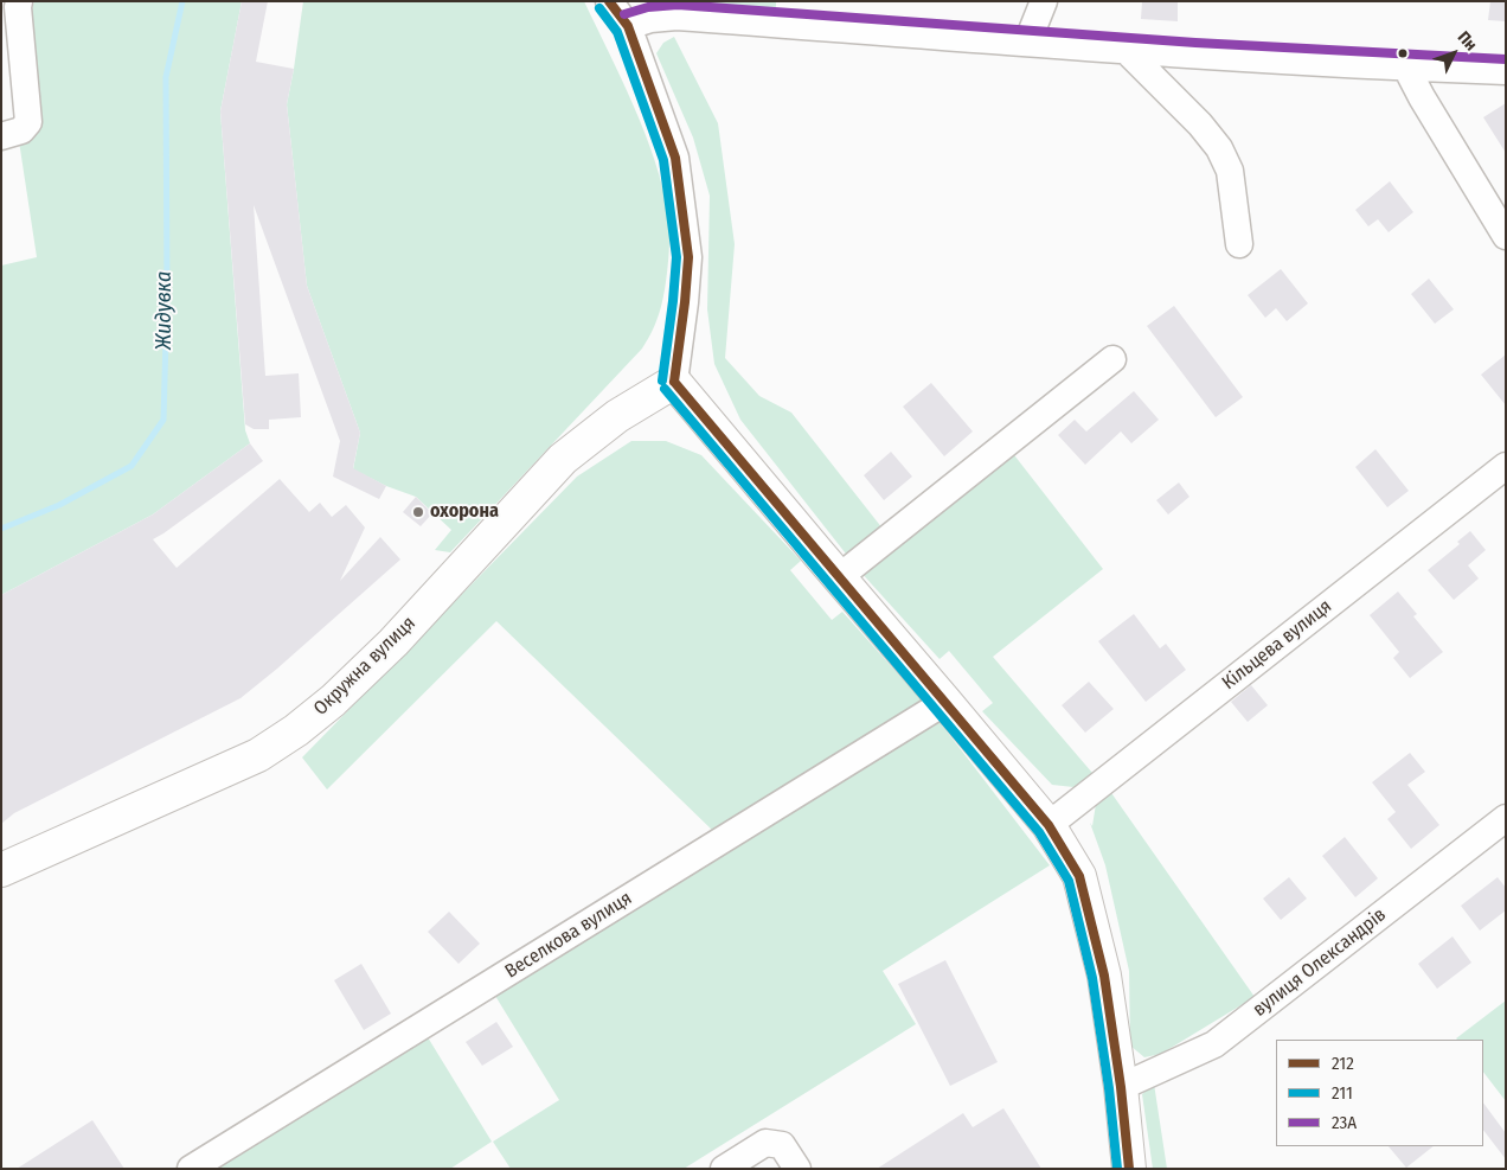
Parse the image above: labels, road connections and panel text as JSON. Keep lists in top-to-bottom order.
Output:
{
  "streets": {
    "main road": ["Окружна вулиця"],
    "street": ["Кільцева вулиця", "Веселкова вулиця", "вулиця Олександрів"]
  },
  "water": ["Жидувка"],
  "places": ["охорона"],
  "lines": ["transit line 212", "transit line 23А", "transit line 211"],
  "legend": ["212", "211", "23А"],
  "north": "top right"
}
